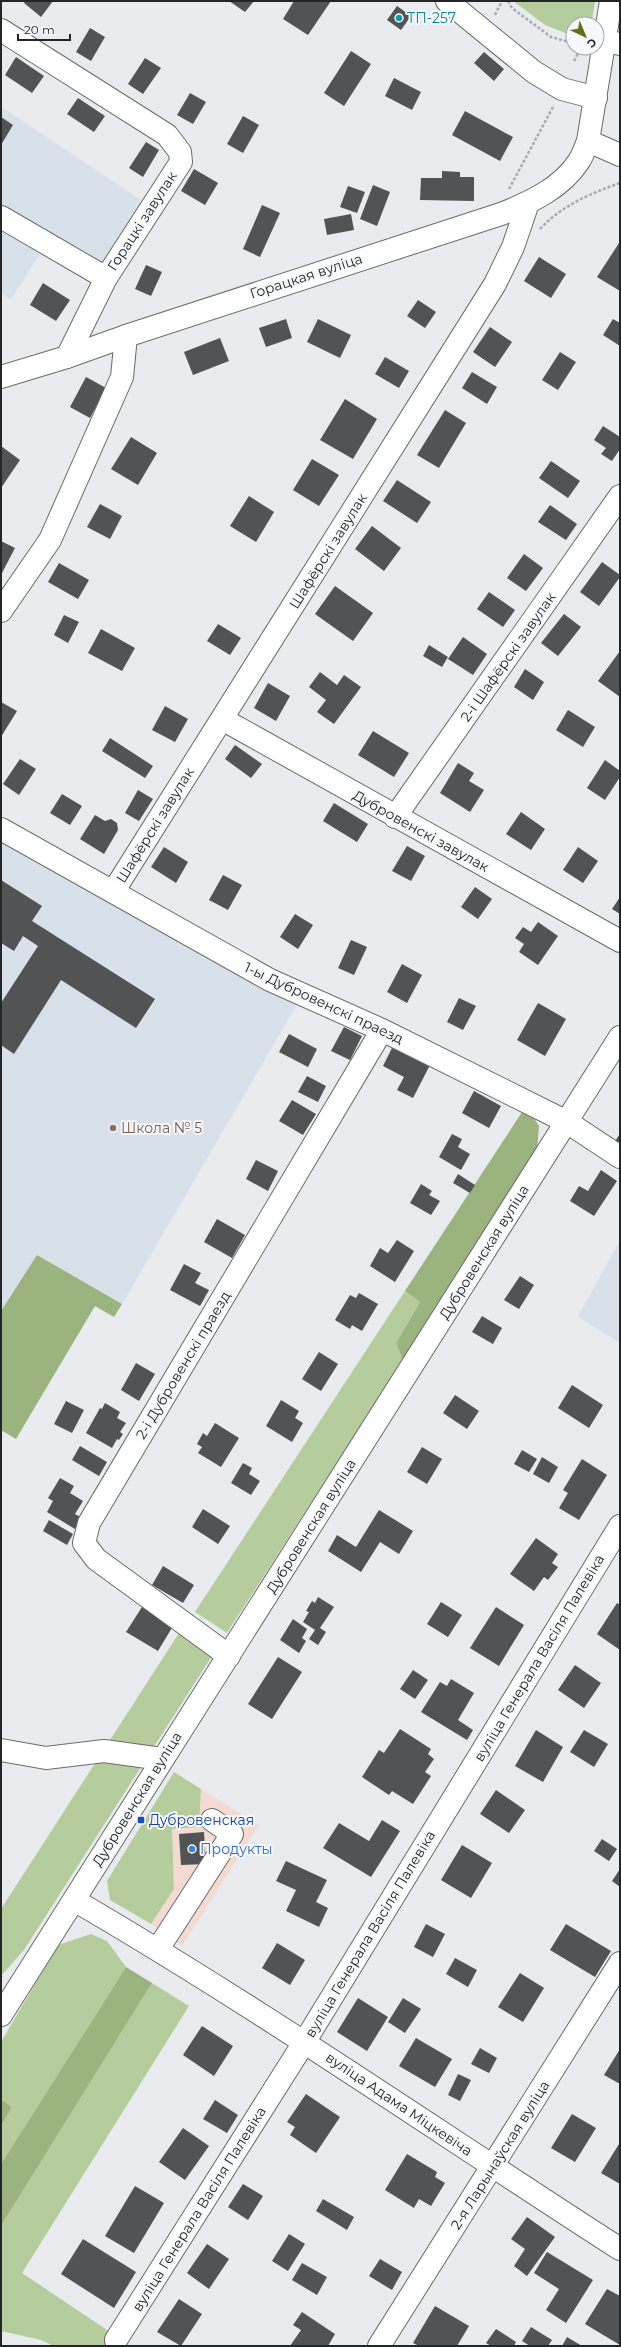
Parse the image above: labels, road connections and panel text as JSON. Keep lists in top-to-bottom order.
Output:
{
  "streets": {
    "street": [
      "Горацкі завулак",
      "Горацкая вуліца",
      "Шафёрскі завулак",
      "2-і Шафёрскі завулак",
      "Дубровенскі завулак",
      "1-ы Дубровенскі праезд",
      "Дубровенская вуліца",
      "2-і Дубровенскі праезд",
      "вуліца Генерала Васіля Палевіка",
      "вуліца Адама Міцкевіча",
      "2-я Ларынаўская вуліца"
    ]
  },
  "crossings": [
    ["Горацкі завулак", "Горацкая вуліца"],
    ["Горацкая вуліца", "Шафёрскі завулак"],
    ["Шафёрскі завулак", "Дубровенскі завулак"],
    ["Шафёрскі завулак", "1-ы Дубровенскі праезд"],
    ["2-і Шафёрскі завулак", "Дубровенскі завулак"],
    ["1-ы Дубровенскі праезд", "Дубровенская вуліца"],
    ["1-ы Дубровенскі праезд", "2-і Дубровенскі праезд"],
    ["Дубровенская вуліца", "2-і Дубровенскі праезд"],
    ["Дубровенская вуліца", "вуліца Адама Міцкевіча"],
    ["вуліца Генерала Васіля Палевіка", "вуліца Адама Міцкевіча"],
    ["вуліца Адама Міцкевіча", "2-я Ларынаўская вуліца"]
  ],
  "places": {
    "other": ["ТП-257", "Школа № 5", "Продукты"],
    "transit": ["Дубровенская"]
  },
  "scale_bar": "20 m",
  "north": "bottom right"
}
